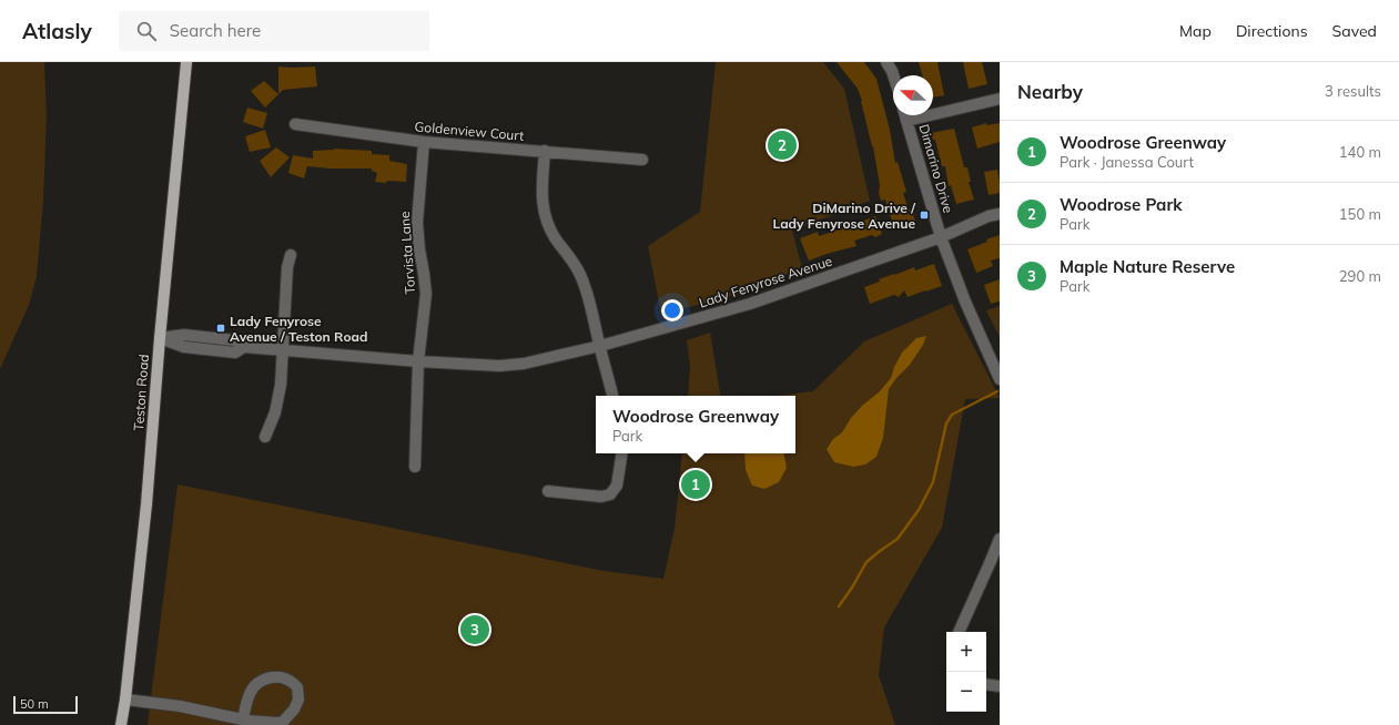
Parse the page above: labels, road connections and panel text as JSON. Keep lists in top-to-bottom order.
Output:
{
  "streets": {
    "main road": ["Teston Road"],
    "street": [
      "Goldenview Court",
      "Dimarino Drive",
      "Torvista Lane",
      "Lady Fenyrose Avenue"
    ]
  },
  "crossings": [
    ["Goldenview Court", "Torvista Lane"],
    ["Dimarino Drive", "Lady Fenyrose Avenue"],
    ["Torvista Lane", "Lady Fenyrose Avenue"],
    ["Lady Fenyrose Avenue", "Teston Road"]
  ],
  "places": {
    "transit": ["DiMarino Drive / Lady Fenyrose Avenue", "Lady Fenyrose Avenue / Teston Road"]
  },
  "scale_bar": "50 m",
  "north": "left",
  "page": {
    "header": "Atlasly",
    "search": "Search here",
    "nav": ["Map", "Directions", "Saved"],
    "heading": ["Nearby", "3 results"],
    "list": [
      {
        "mark": "1",
        "name": "Woodrose Greenway",
        "note": "Park · Janessa Court",
        "value": "140 m"
      },
      {
        "mark": "2",
        "name": "Woodrose Park",
        "note": "Park",
        "value": "150 m"
      },
      {
        "mark": "3",
        "name": "Maple Nature Reserve",
        "note": "Park",
        "value": "290 m"
      }
    ],
    "pins": ["2", "1", "3"],
    "popup": ["Woodrose Greenway", "Park"],
    "map_buttons": ["+", "−"],
    "scale": "50 m"
  }
}
